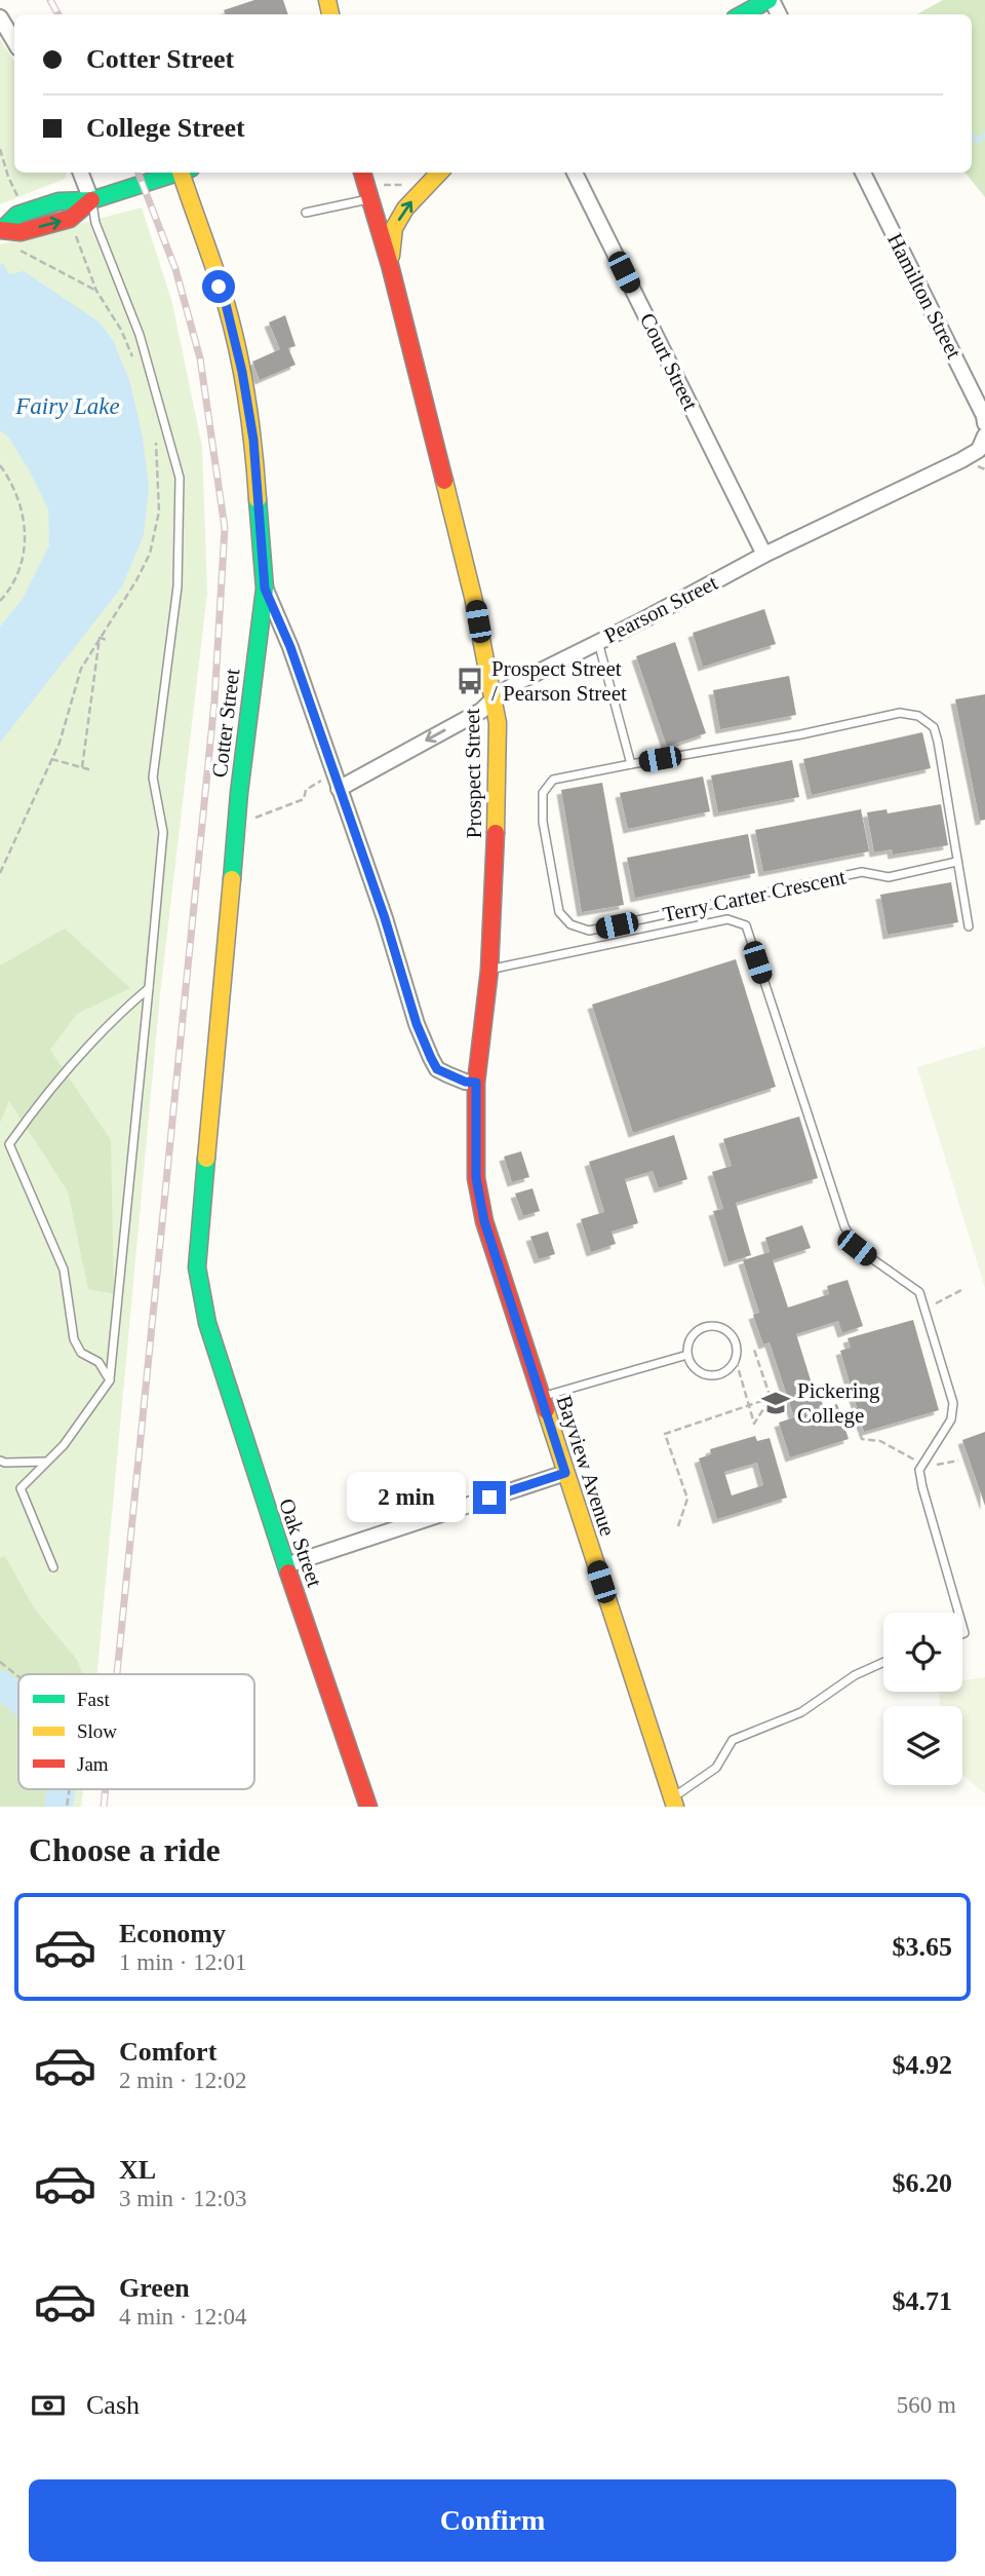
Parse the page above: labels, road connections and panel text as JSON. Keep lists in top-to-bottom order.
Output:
{
  "streets": {
    "main road": [
      "Cotter Street",
      "Prospect Street",
      "Bayview Avenue",
      "Oak Street"
    ],
    "street": ["Hamilton Street", "Court Street", "Pearson Street"],
    "lane": ["Terry Carter Crescent"]
  },
  "crossings": [
    ["Court Street", "Pearson Street"],
    ["Pearson Street", "Prospect Street"],
    ["Cotter Street", "Oak Street"],
    ["Prospect Street", "Bayview Avenue"]
  ],
  "water": ["Fairy Lake"],
  "places": {
    "bus stop": ["Prospect Street / Pearson Street"],
    "school or university": ["Pickering College"]
  },
  "legend": ["Fast", "Slow", "Jam"],
  "page": {
    "banner": ["Cotter Street", "College Street"],
    "bubble": "2 min",
    "heading": "Choose a ride",
    "list": [
      {
        "name": "Economy",
        "note": "1 min · 12:01",
        "value": "$3.65"
      },
      {
        "name": "Comfort",
        "note": "2 min · 12:02",
        "value": "$4.92"
      },
      {
        "name": "XL",
        "note": "3 min · 12:03",
        "value": "$6.20"
      },
      {
        "name": "Green",
        "note": "4 min · 12:04",
        "value": "$4.71"
      }
    ],
    "pay": ["Cash", "560 m"],
    "buttons": "Confirm"
  }
}
